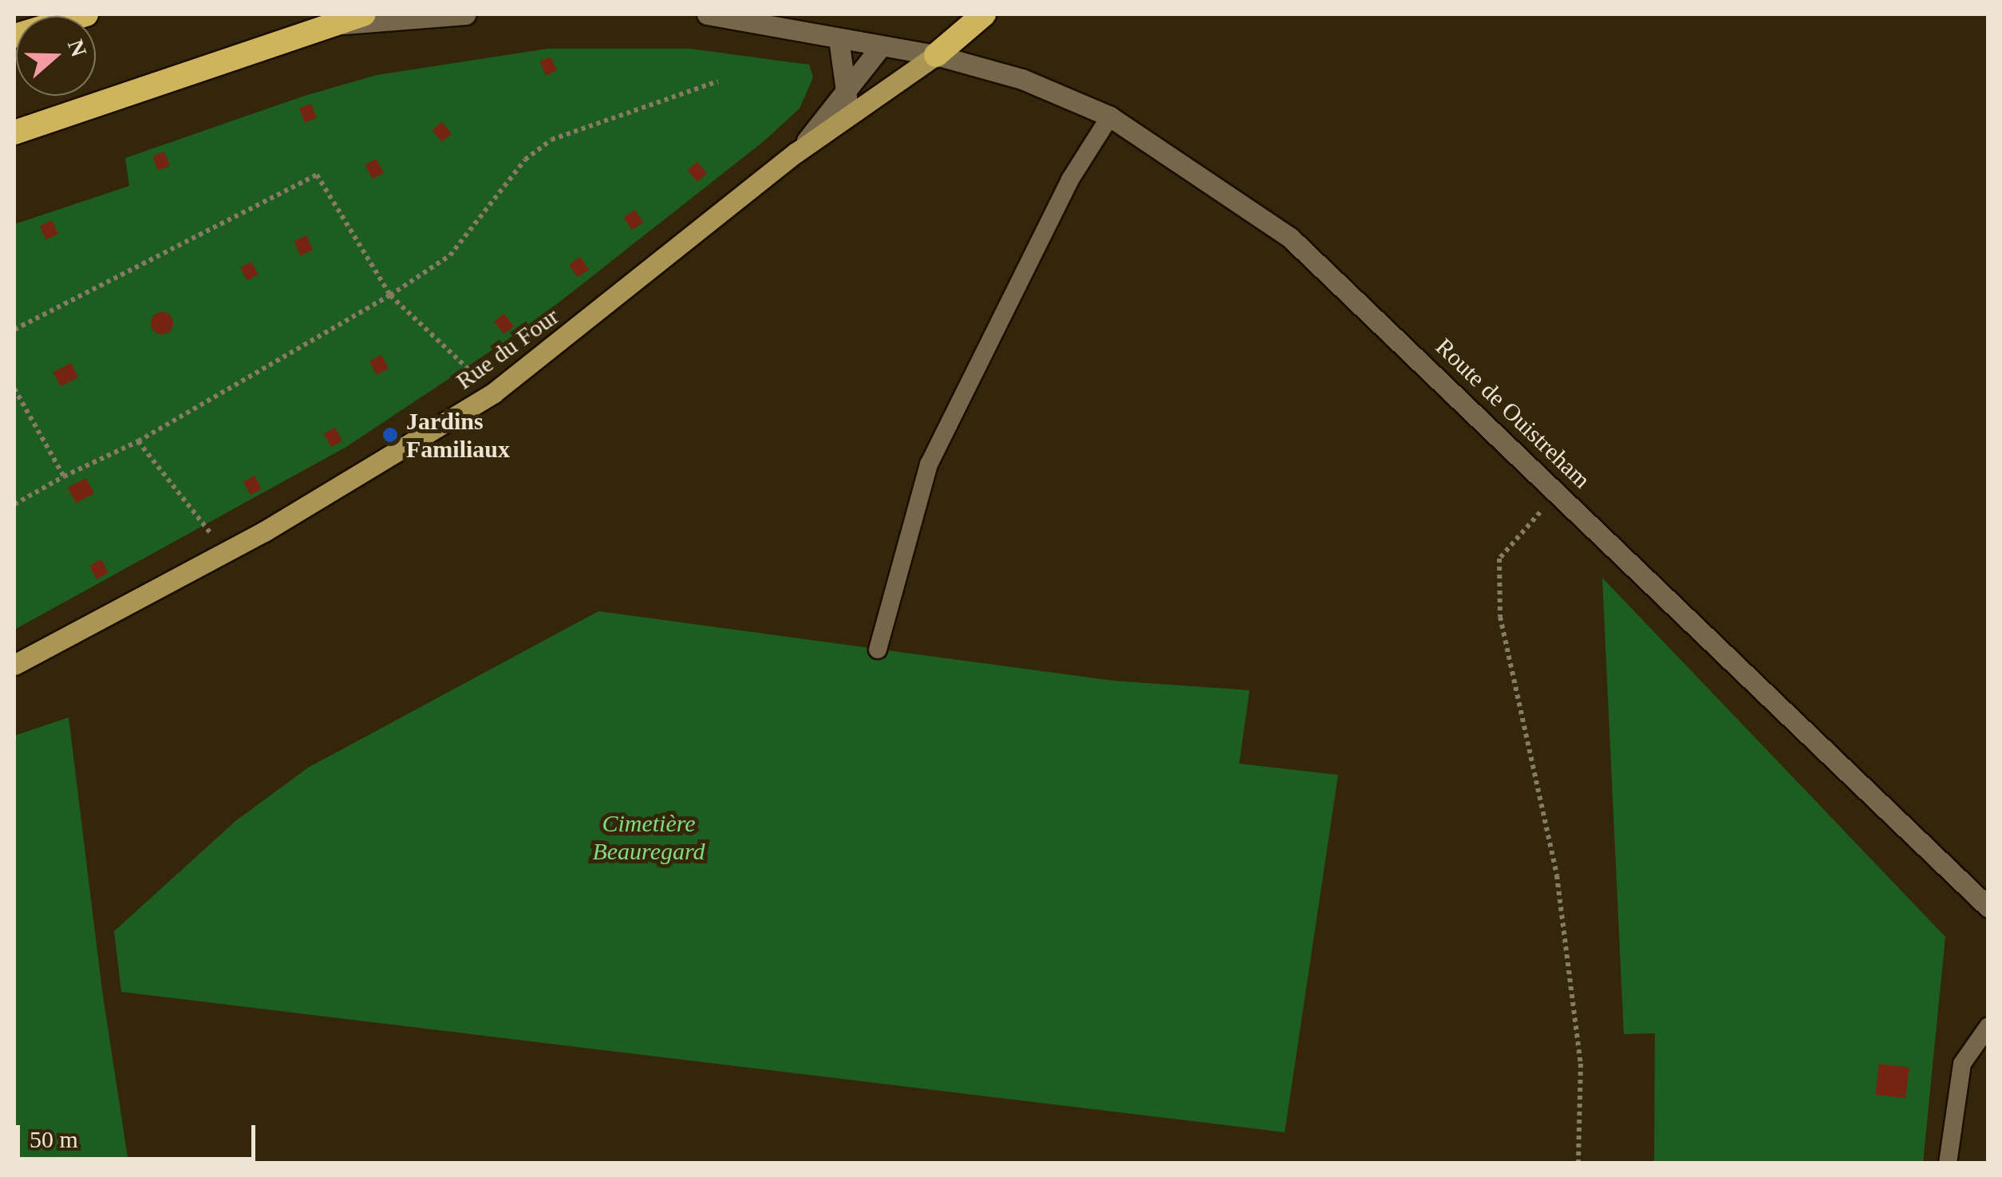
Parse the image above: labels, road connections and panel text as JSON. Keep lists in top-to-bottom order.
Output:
{
  "streets": {
    "main road": ["Rue du Four"],
    "street": ["Route de Ouistreham"]
  },
  "crossings": [
    ["Rue du Four", "Route de Ouistreham"]
  ],
  "parks": ["Cimetière Beauregard"],
  "places": ["Jardins Familiaux"],
  "scale_bar": "50 m",
  "north": "right"
}
